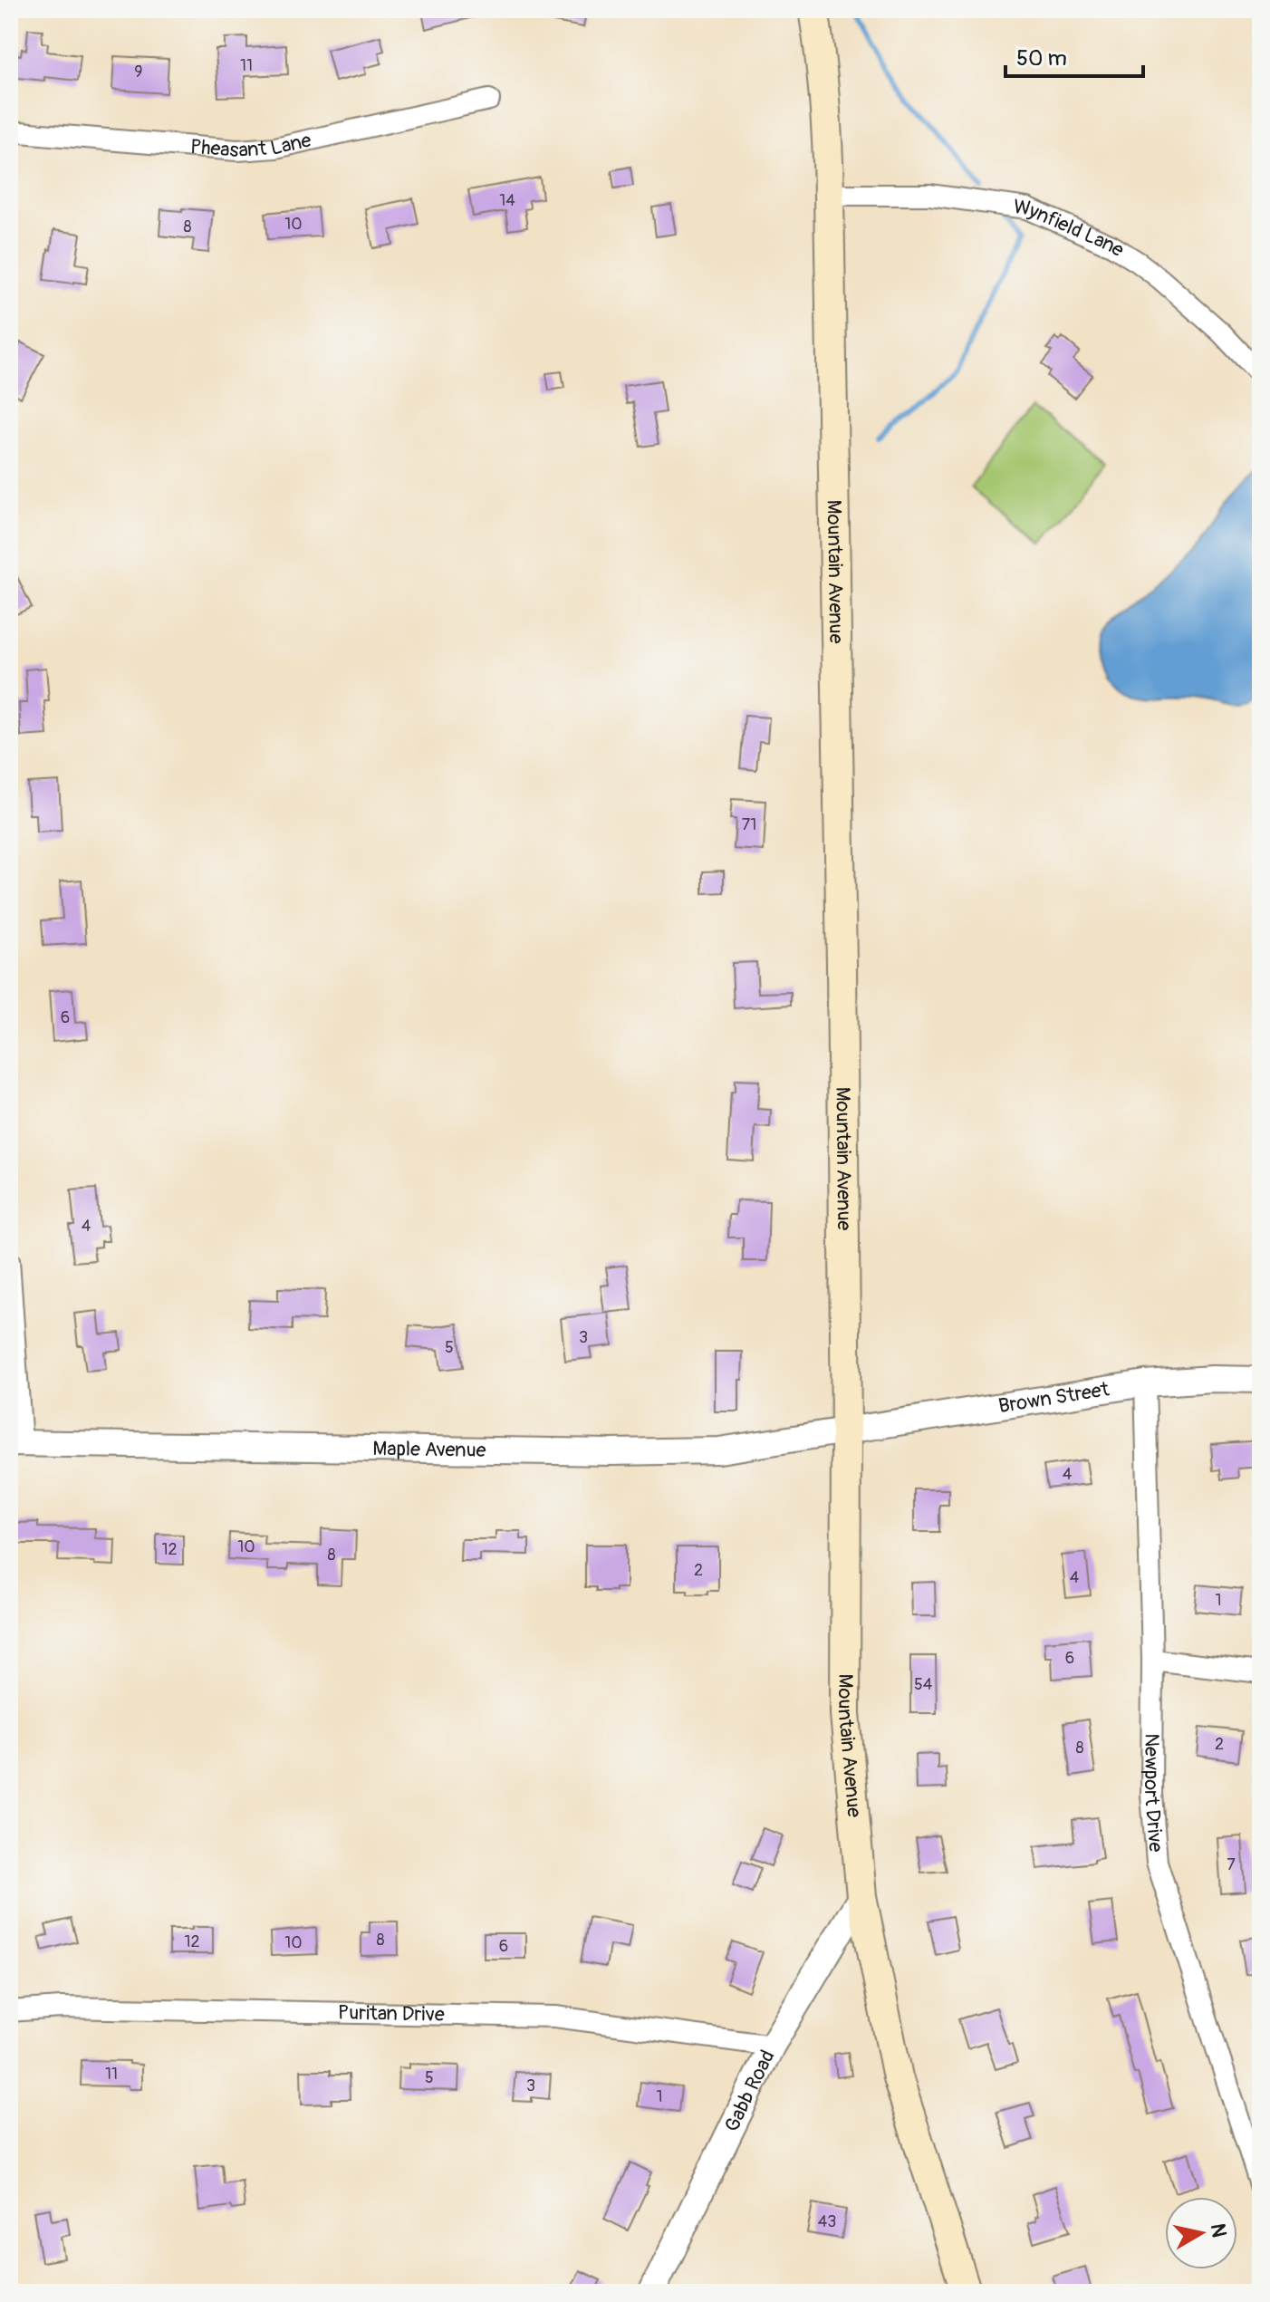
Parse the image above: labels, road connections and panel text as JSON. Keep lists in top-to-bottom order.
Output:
{
  "streets": {
    "main road": ["Mountain Avenue"],
    "street": [
      "Pheasant Lane",
      "Wynfield Lane",
      "Brown Street",
      "Maple Avenue",
      "Newport Drive",
      "Puritan Drive",
      "Gabb Road"
    ]
  },
  "crossings": [
    ["Wynfield Lane", "Mountain Avenue"],
    ["Mountain Avenue", "Brown Street"],
    ["Mountain Avenue", "Maple Avenue"],
    ["Mountain Avenue", "Gabb Road"],
    ["Brown Street", "Maple Avenue"],
    ["Brown Street", "Newport Drive"],
    ["Puritan Drive", "Gabb Road"]
  ],
  "house_numbers": [
    "11",
    "9",
    "14",
    "10",
    "8",
    "71",
    "6",
    "4",
    "3",
    "5",
    "4",
    "10",
    "12",
    "8",
    "2",
    "4",
    "1",
    "6",
    "54",
    "2",
    "8",
    "7",
    "8",
    "12",
    "10",
    "6",
    "11",
    "5",
    "3",
    "1",
    "43"
  ],
  "scale_bar": "50 m",
  "north": "right"
}
